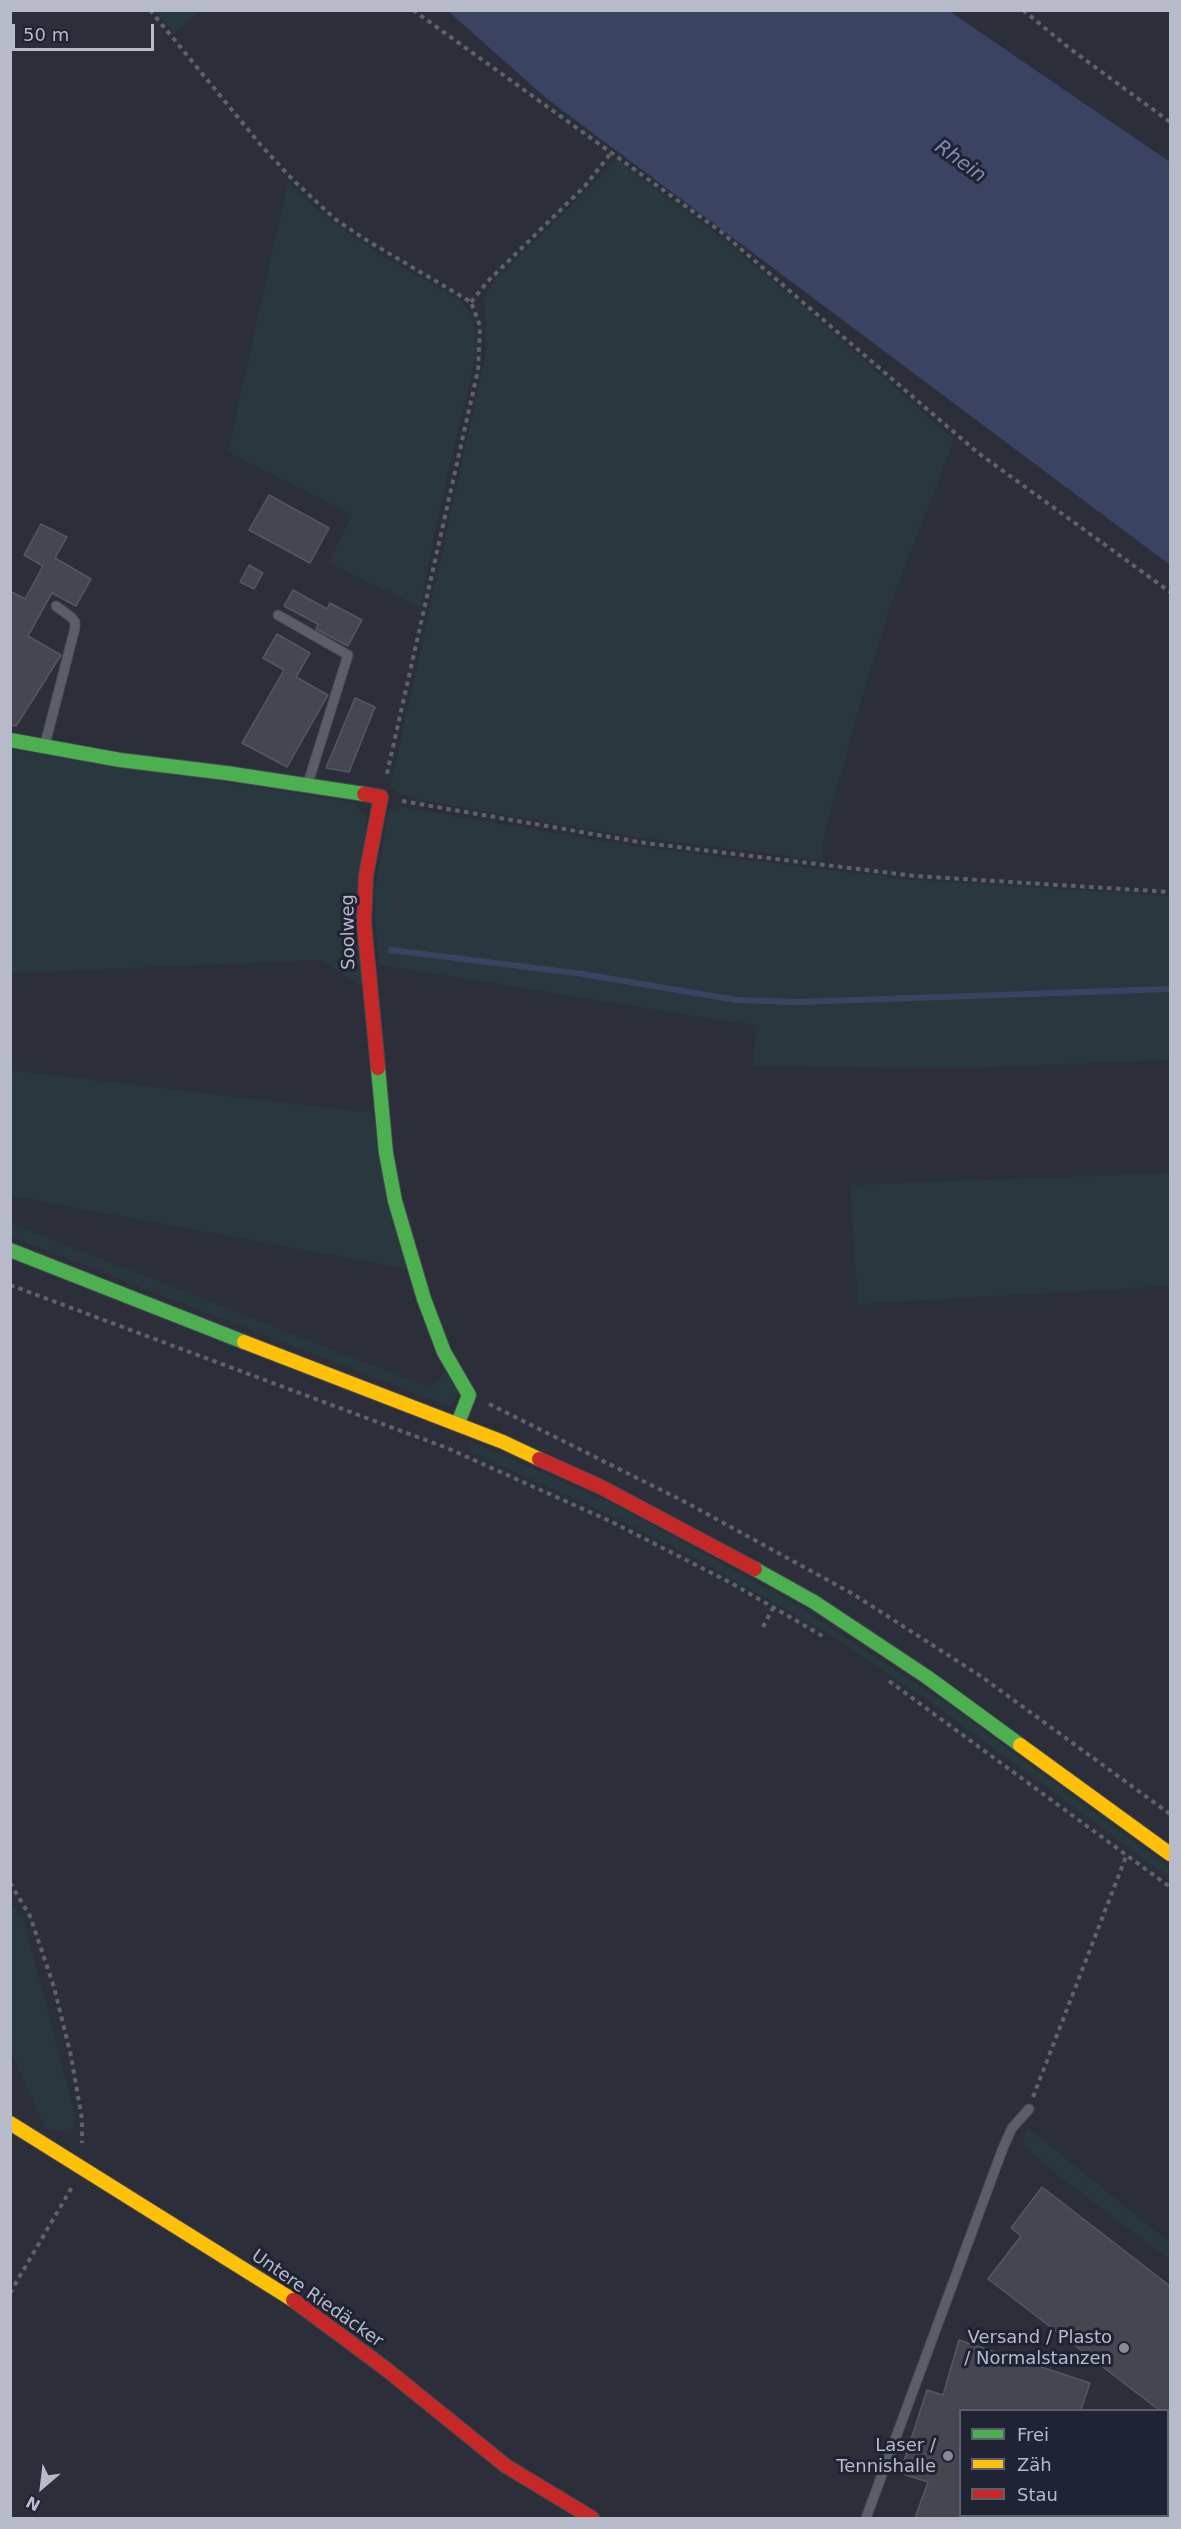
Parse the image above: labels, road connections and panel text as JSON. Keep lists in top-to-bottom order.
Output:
{
  "streets": {
    "street": ["Soolweg", "Untere Riedäcker"]
  },
  "water": ["Rhein"],
  "places": ["Versand / Plasto / Normalstanzen", "Laser / Tennishalle"],
  "legend": ["Frei", "Zäh", "Stau"],
  "scale_bar": "50 m",
  "north": "bottom left"
}
